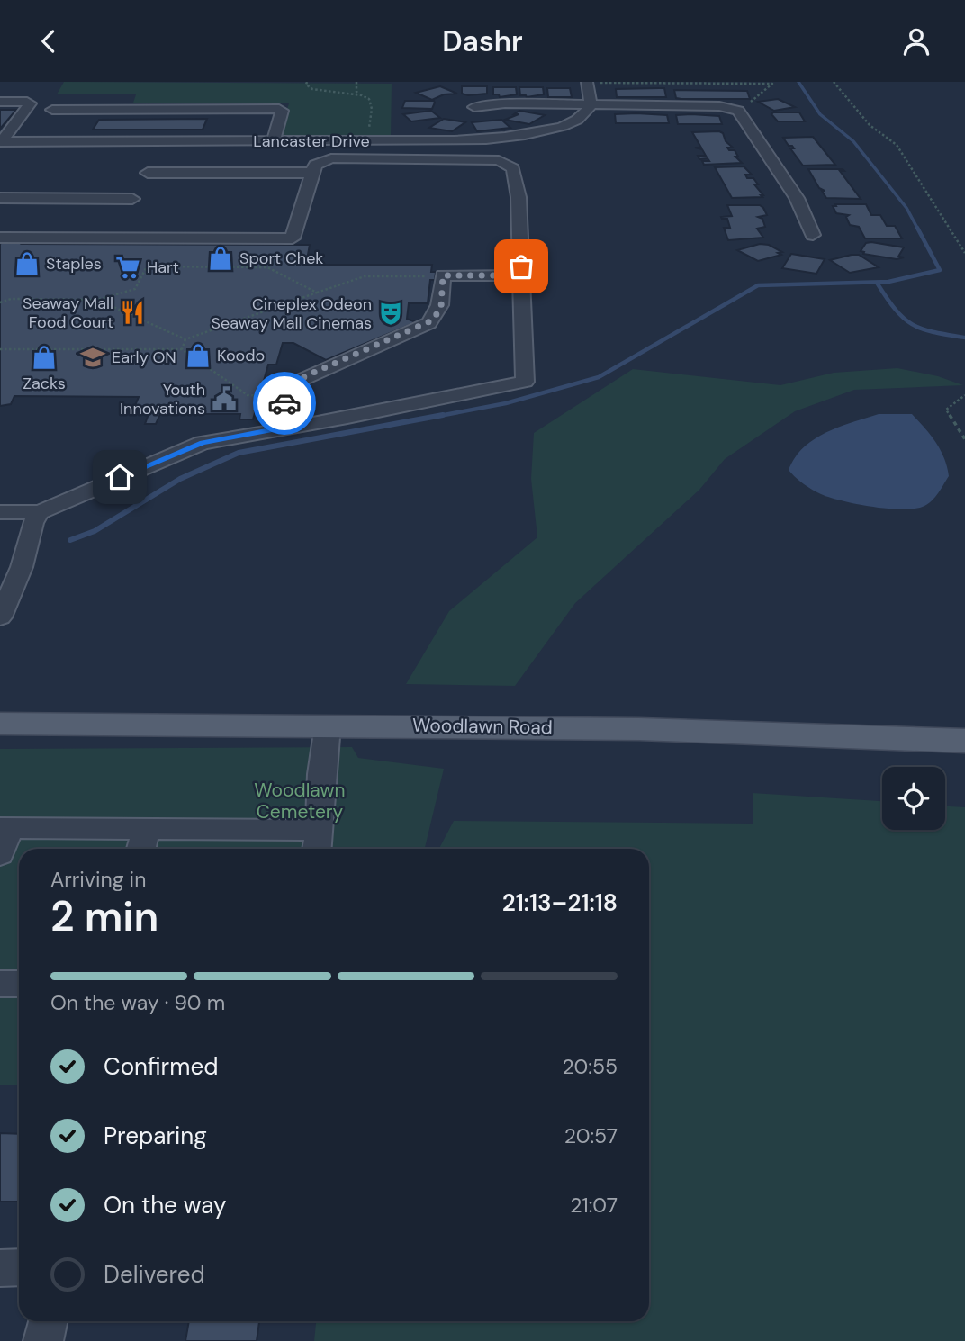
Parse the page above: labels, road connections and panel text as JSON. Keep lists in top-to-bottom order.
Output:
{
  "streets": {
    "main road": ["Woodlawn Road"],
    "street": ["Lancaster Drive"]
  },
  "parks": ["Woodlawn Cemetery"],
  "places": {
    "shop": [
      "Sport Chek",
      "Staples",
      "Koodo",
      "Zacks"
    ],
    "supermarket": ["Hart"],
    "restaurant": ["Seaway Mall Food Court"],
    "theatre": ["Cineplex Odeon Seaway Mall Cinemas"],
    "school or university": ["Early ON"],
    "public building": ["Youth Innovations"]
  },
  "page": {
    "header": "Dashr",
    "heading": ["2 min", "Arriving in", "21:13–21:18"],
    "bar": "On the way · 90 m",
    "list": [
      ["Confirmed", "20:55"],
      ["Preparing", "20:57"],
      ["On the way", "21:07"],
      "Delivered"
    ]
  }
}
